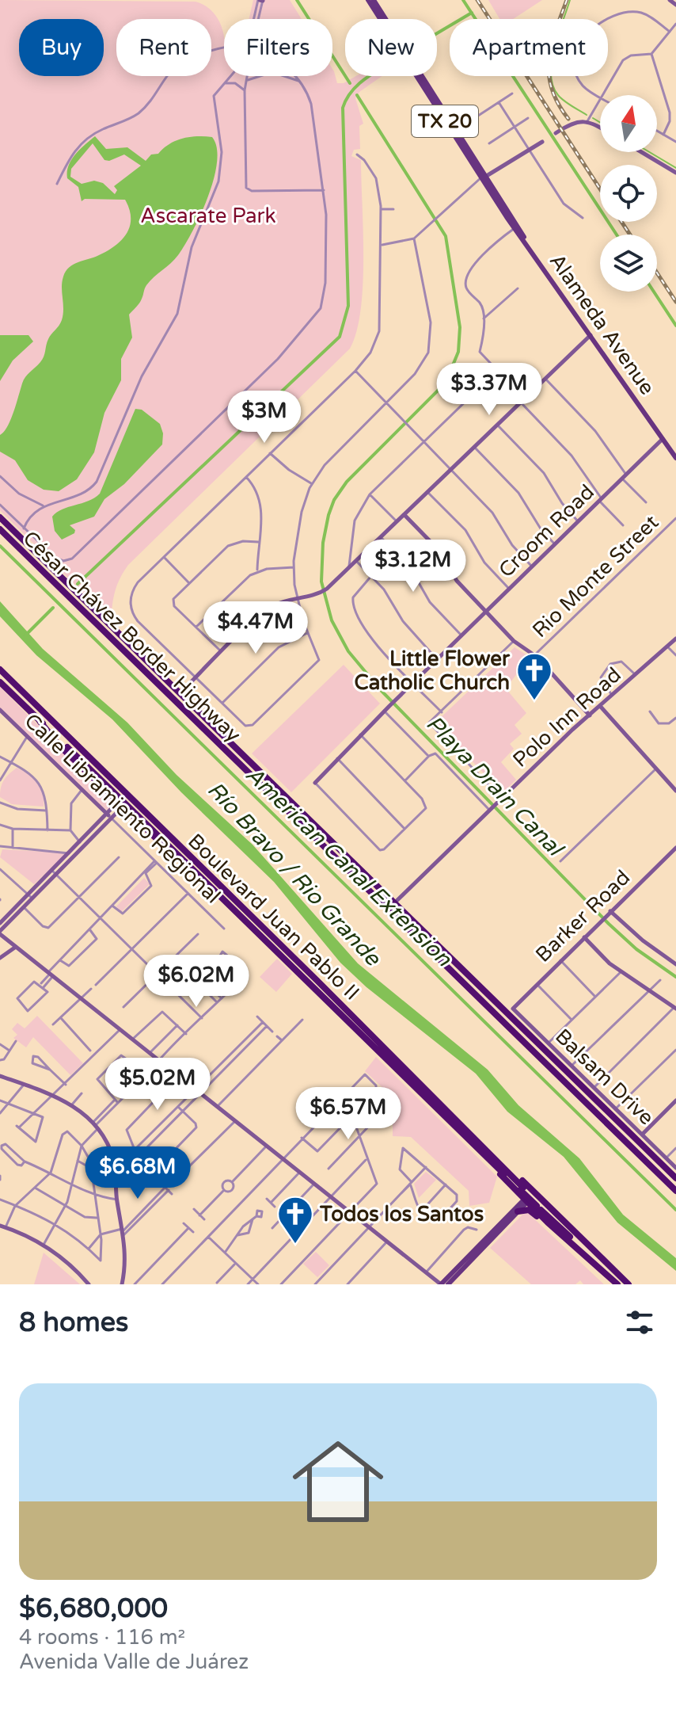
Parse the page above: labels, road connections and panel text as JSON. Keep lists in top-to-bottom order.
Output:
{
  "streets": {
    "highway": ["César Chávez Border Highway", "Boulevard Juan Pablo II"],
    "main road": ["TX 20", "Alameda Avenue"],
    "street": [
      "Croom Road",
      "Rio Monte Street",
      "Polo Inn Road",
      "Calle Libramiento Regional",
      "Barker Road",
      "Balsam Drive"
    ]
  },
  "crossings": [
    ["Alameda Avenue", "Croom Road"],
    ["Barker Road", "Balsam Drive"]
  ],
  "water": ["Playa Drain Canal", "American Canal Extension", "Río Bravo / Rio Grande"],
  "parks": ["Ascarate Park"],
  "places": {
    "church": ["Little Flower Catholic Church", "Todos los Santos"]
  },
  "north": "top",
  "page": {
    "chip": [
      "Buy",
      "Rent",
      "Filters",
      "New",
      "Apartment"
    ],
    "price": [
      "$3.37M",
      "$3M",
      "$3.12M",
      "$4.47M",
      "$6.02M",
      "$5.02M",
      "$6.57M",
      "$6.68M"
    ],
    "heading": "8 homes",
    "list": [
      {
        "name": "$6,680,000",
        "note": "4 rooms · 116 m² · Avenida Valle de Juárez"
      }
    ]
  }
}
